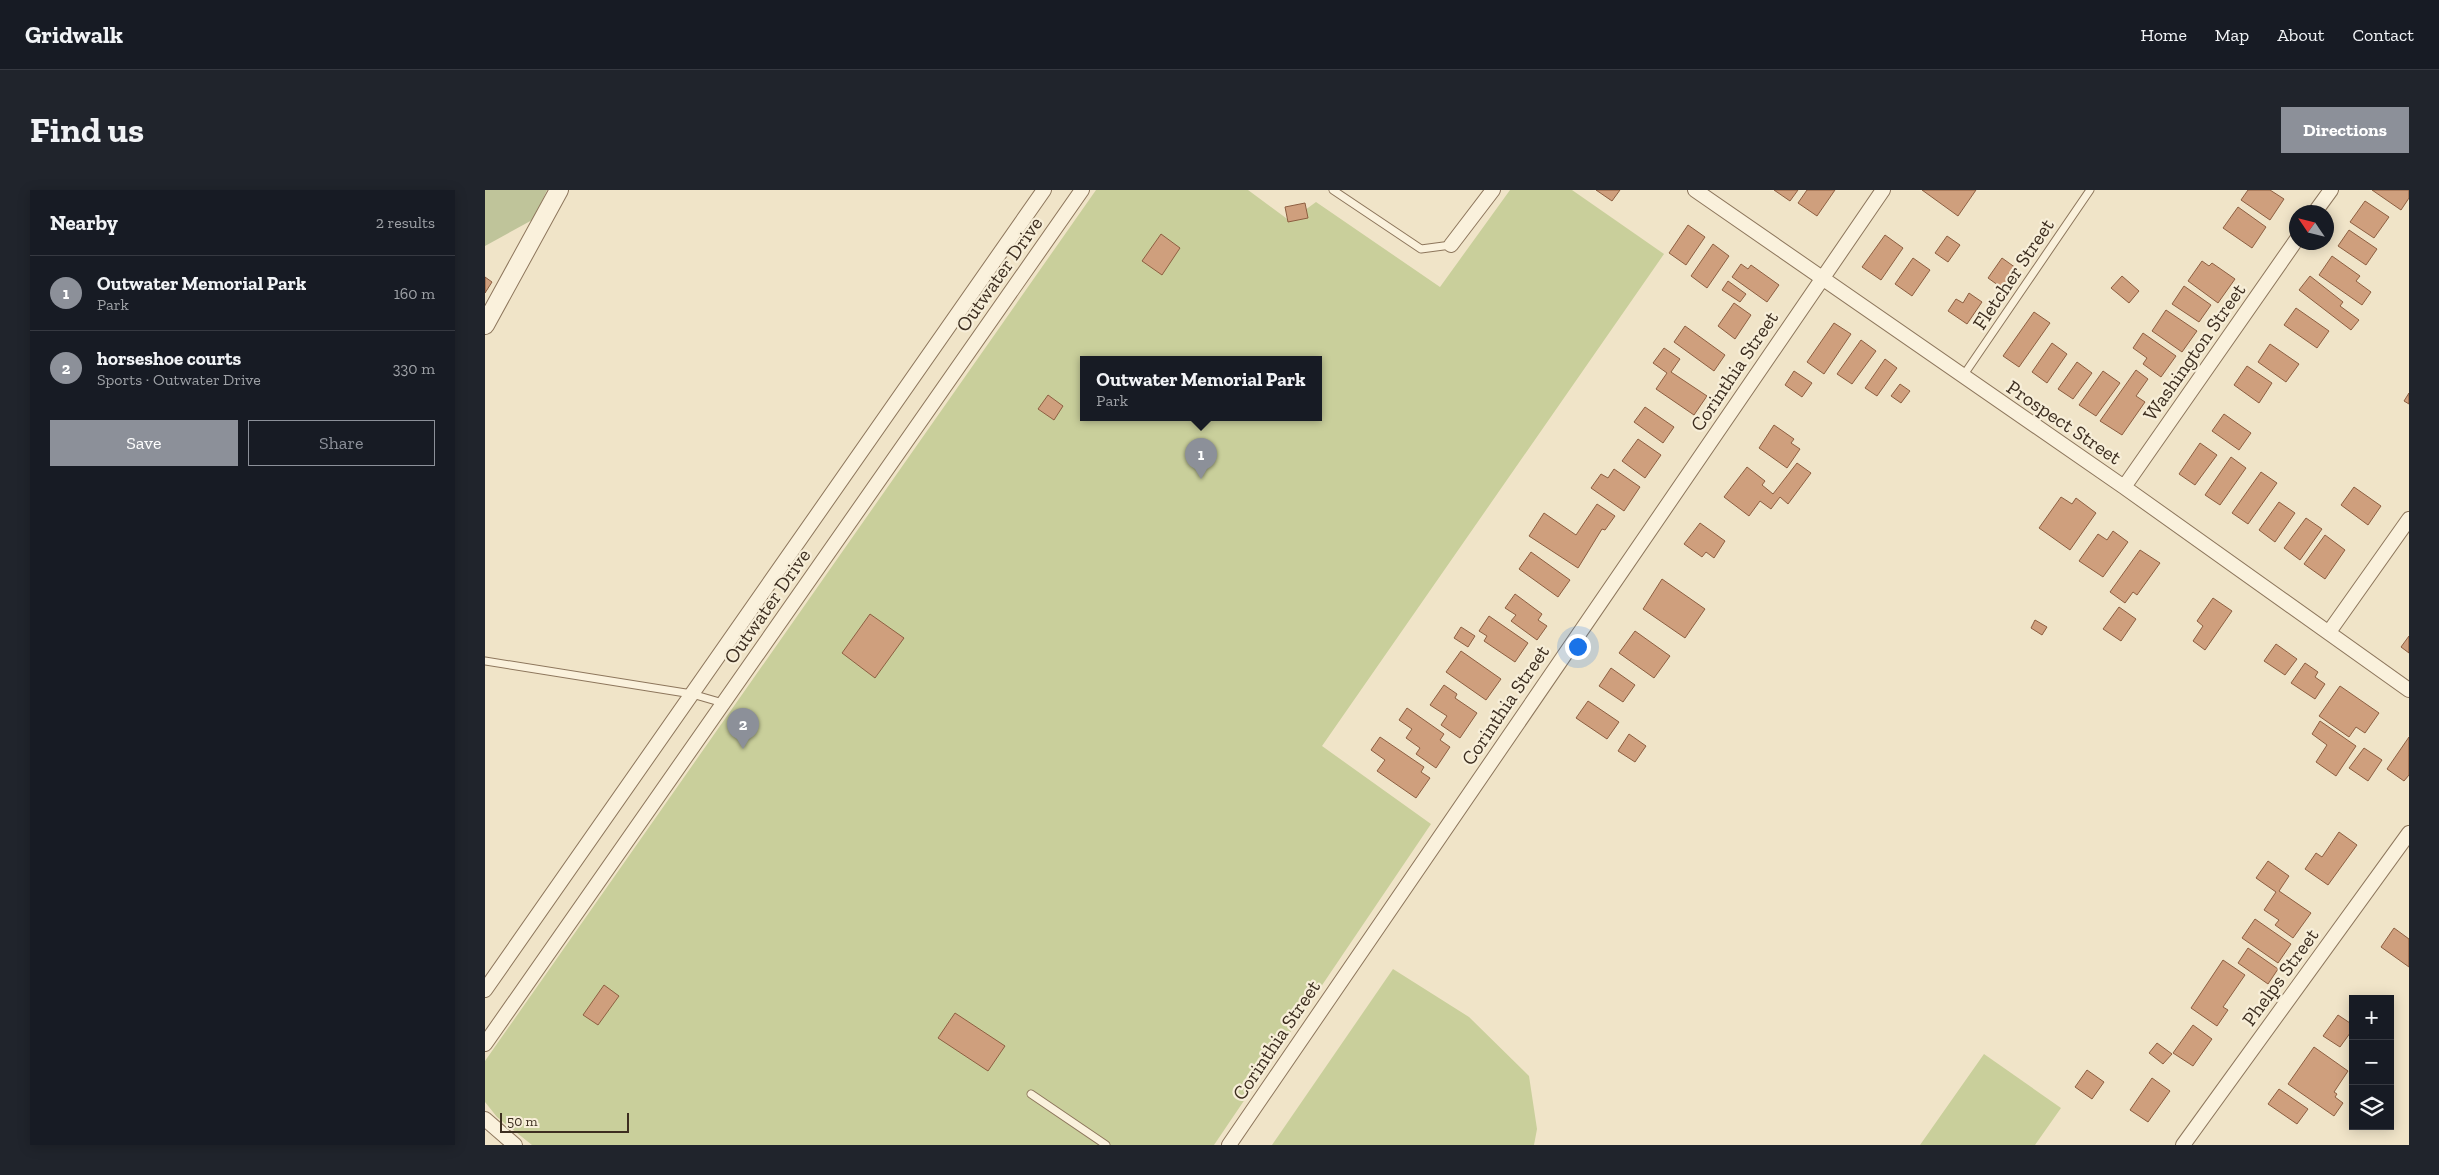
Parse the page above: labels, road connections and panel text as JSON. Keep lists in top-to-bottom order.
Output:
{
  "streets": {
    "street": [
      "Outwater Drive",
      "Washington Street",
      "Corinthia Street",
      "Prospect Street",
      "Phelps Street"
    ],
    "lane": ["Fletcher Street"]
  },
  "crossings": [
    ["Fletcher Street", "Prospect Street"],
    ["Washington Street", "Prospect Street"],
    ["Corinthia Street", "Prospect Street"]
  ],
  "scale_bar": "50 m",
  "north": "top left",
  "page": {
    "header": "Gridwalk",
    "nav": [
      "Home",
      "Map",
      "About",
      "Contact"
    ],
    "buttons": [
      "Directions",
      ["Save", "Share"]
    ],
    "title": "Find us",
    "heading": ["Nearby", "2 results"],
    "list": [
      {
        "mark": "1",
        "name": "Outwater Memorial Park",
        "note": "Park",
        "value": "160 m"
      },
      {
        "mark": "2",
        "name": "horseshoe courts",
        "note": "Sports · Outwater Drive",
        "value": "330 m"
      }
    ],
    "popup": ["Outwater Memorial Park", "Park"],
    "pins": ["1", "2"],
    "map_buttons": ["+", "−"],
    "scale": "50 m"
  }
}
